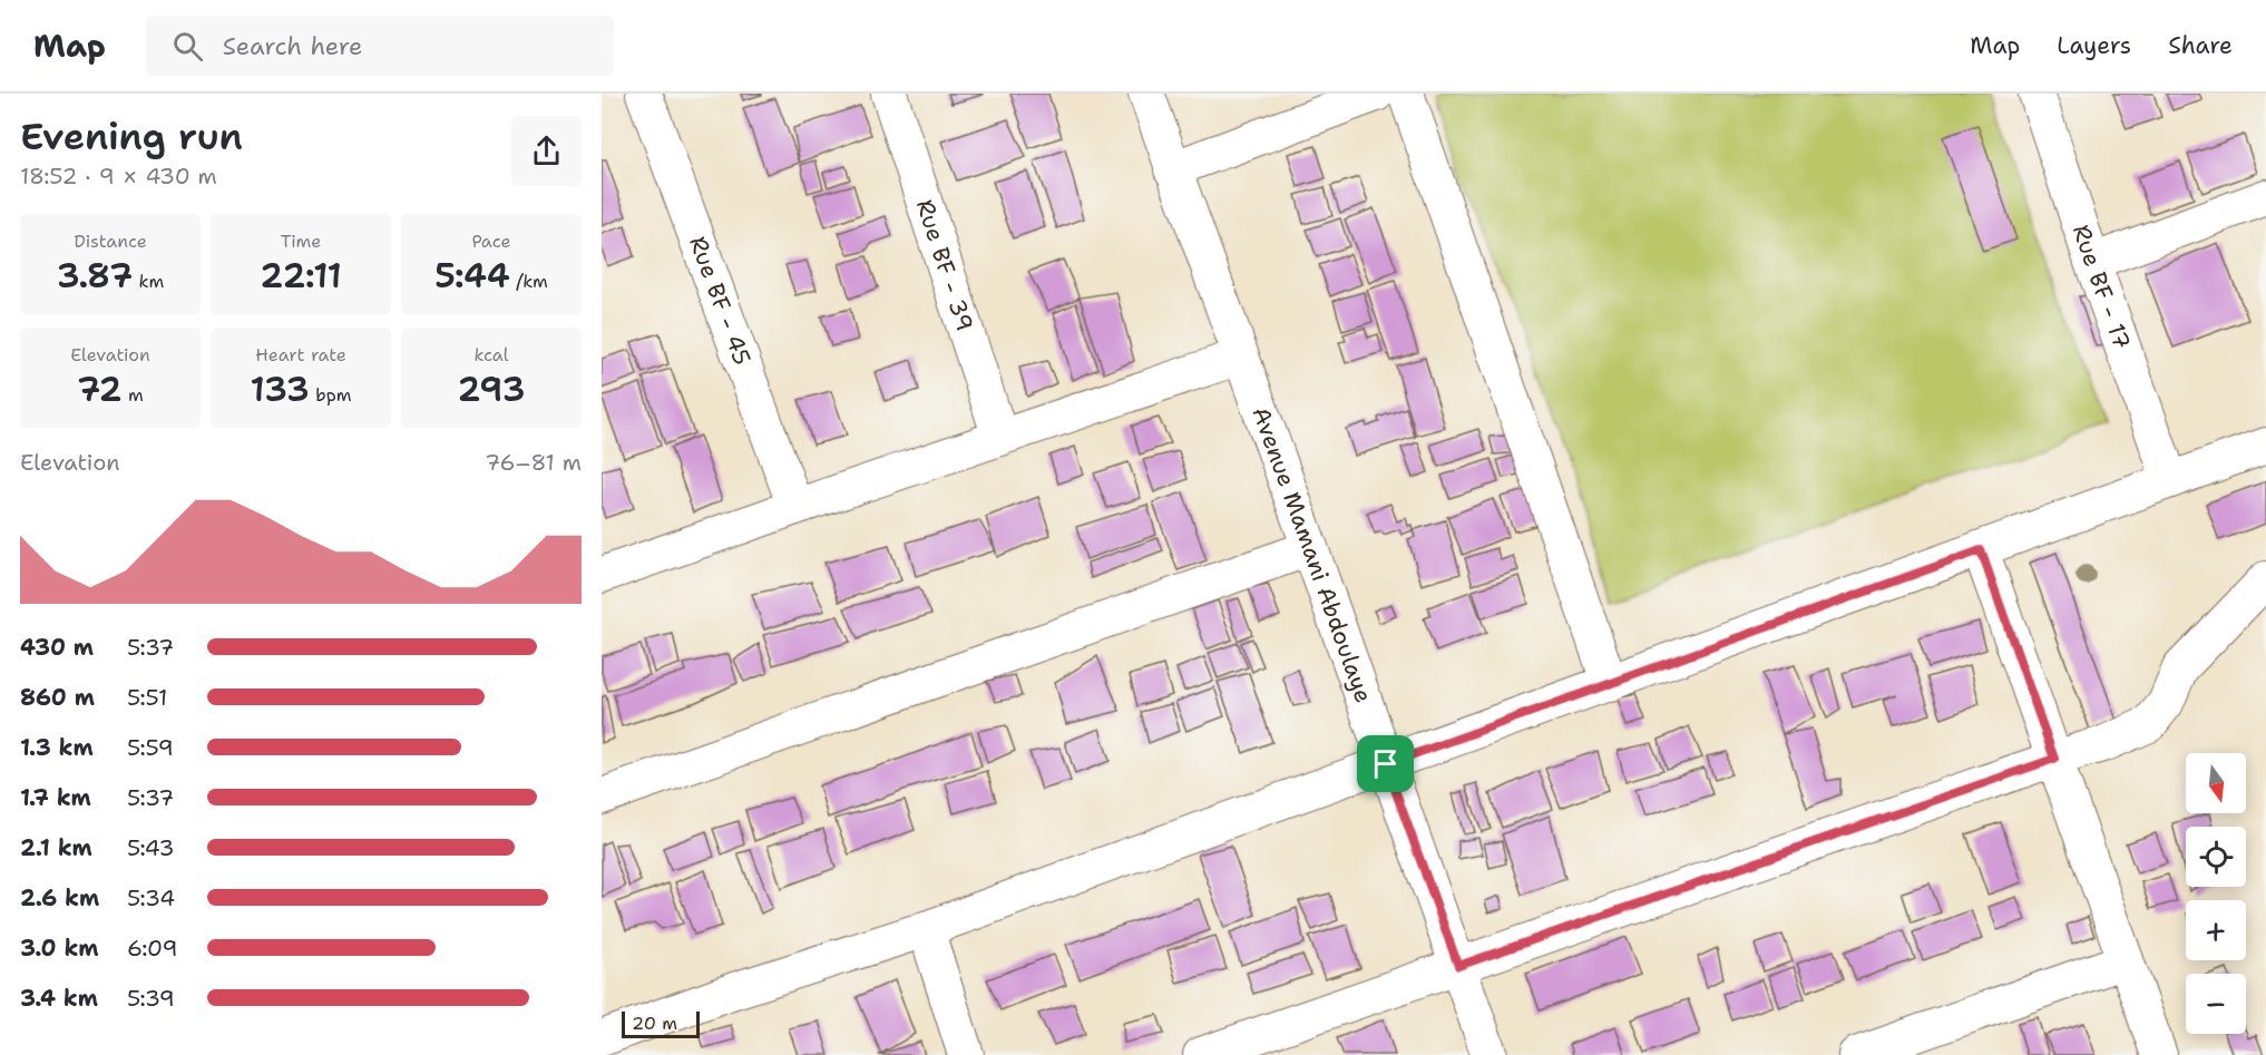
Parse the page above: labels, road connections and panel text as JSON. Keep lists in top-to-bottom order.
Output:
{
  "streets": {
    "street": [
      "Rue BF - 39",
      "Rue BF - 17",
      "Rue BF - 45",
      "Avenue Mamani Abdoulaye"
    ]
  },
  "scale_bar": "20 m",
  "north": "bottom",
  "page": {
    "header": "Map",
    "search": "Search here",
    "nav": ["Map", "Layers", "Share"],
    "heading": ["Evening run", "18:52 · 9 × 430 m"],
    "stats": [
      ["Distance", "3.87 km"],
      ["Time", "22:11"],
      ["Pace", "5:44 /km"],
      ["Elevation", "72 m"],
      ["Heart rate", "133 bpm"],
      ["kcal", "293"]
    ],
    "chart": ["Elevation", "76–81 m"],
    "list": [
      {
        "name": "430 m",
        "note": "5:37"
      },
      {
        "name": "860 m",
        "note": "5:51"
      },
      {
        "name": "1.3 km",
        "note": "5:59"
      },
      {
        "name": "1.7 km",
        "note": "5:37"
      },
      {
        "name": "2.1 km",
        "note": "5:43"
      },
      {
        "name": "2.6 km",
        "note": "5:34"
      },
      {
        "name": "3.0 km",
        "note": "6:09"
      },
      {
        "name": "3.4 km",
        "note": "5:39"
      }
    ],
    "map_buttons": ["+", "−"],
    "scale": "20 m"
  }
}
